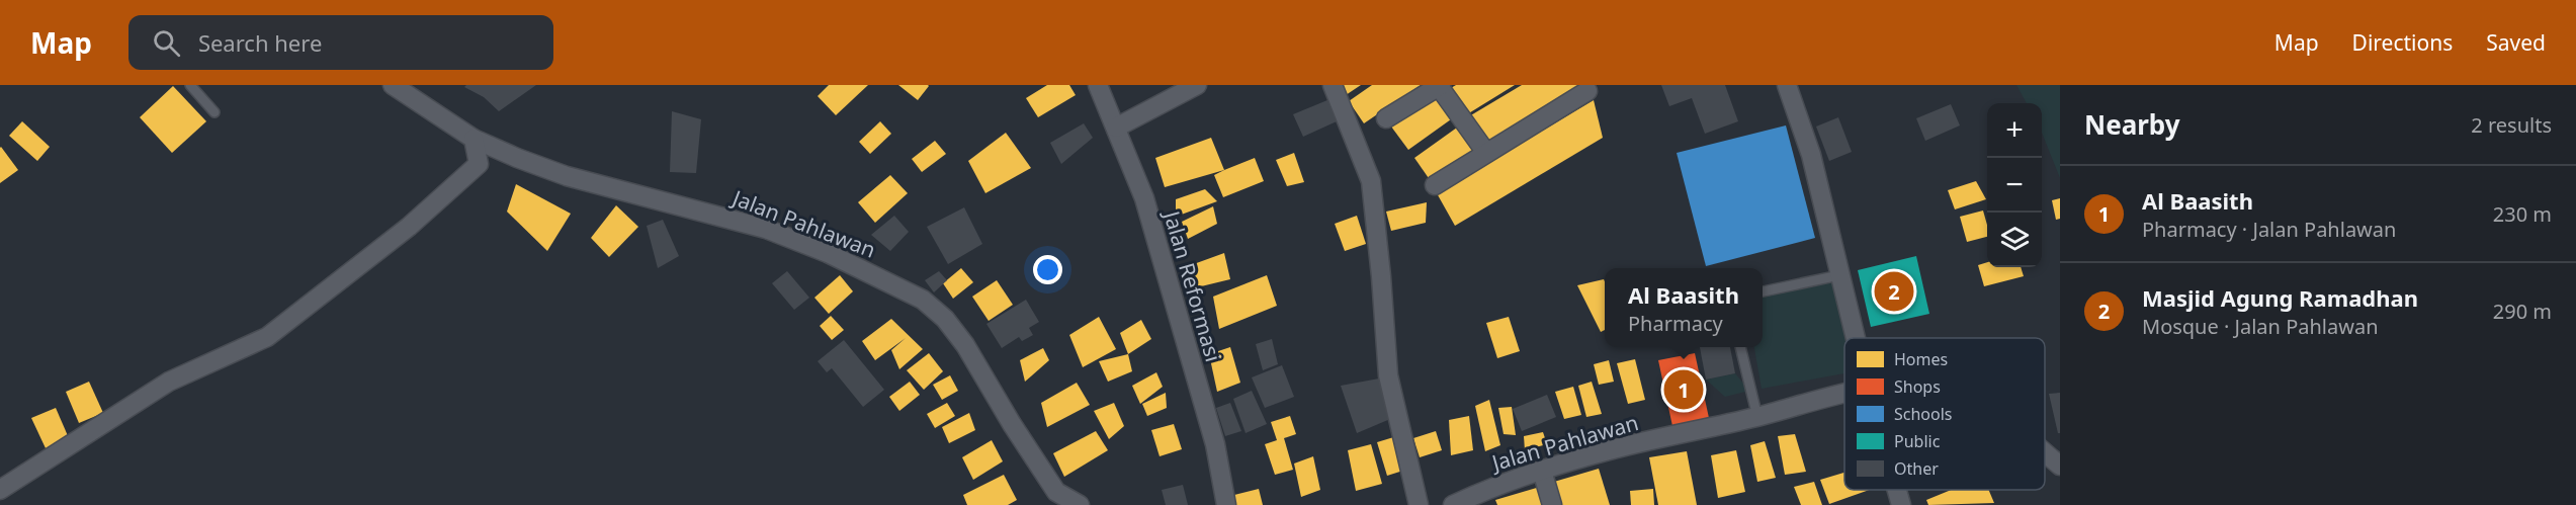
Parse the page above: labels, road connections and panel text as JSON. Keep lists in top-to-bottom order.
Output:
{
  "streets": {
    "street": ["Jalan Pahlawan", "Jalan Reformasi"]
  },
  "legend": [
    "Homes",
    "Shops",
    "Schools",
    "Public",
    "Other"
  ],
  "page": {
    "header": "Map",
    "search": "Search here",
    "nav": ["Map", "Directions", "Saved"],
    "heading": ["Nearby", "2 results"],
    "map_buttons": ["+", "−"],
    "list": [
      {
        "mark": "1",
        "name": "Al Baasith",
        "note": "Pharmacy · Jalan Pahlawan",
        "value": "230 m"
      },
      {
        "mark": "2",
        "name": "Masjid Agung Ramadhan",
        "note": "Mosque · Jalan Pahlawan",
        "value": "290 m"
      }
    ],
    "popup": ["Al Baasith", "Pharmacy"],
    "pins": ["2", "1"]
  }
}
